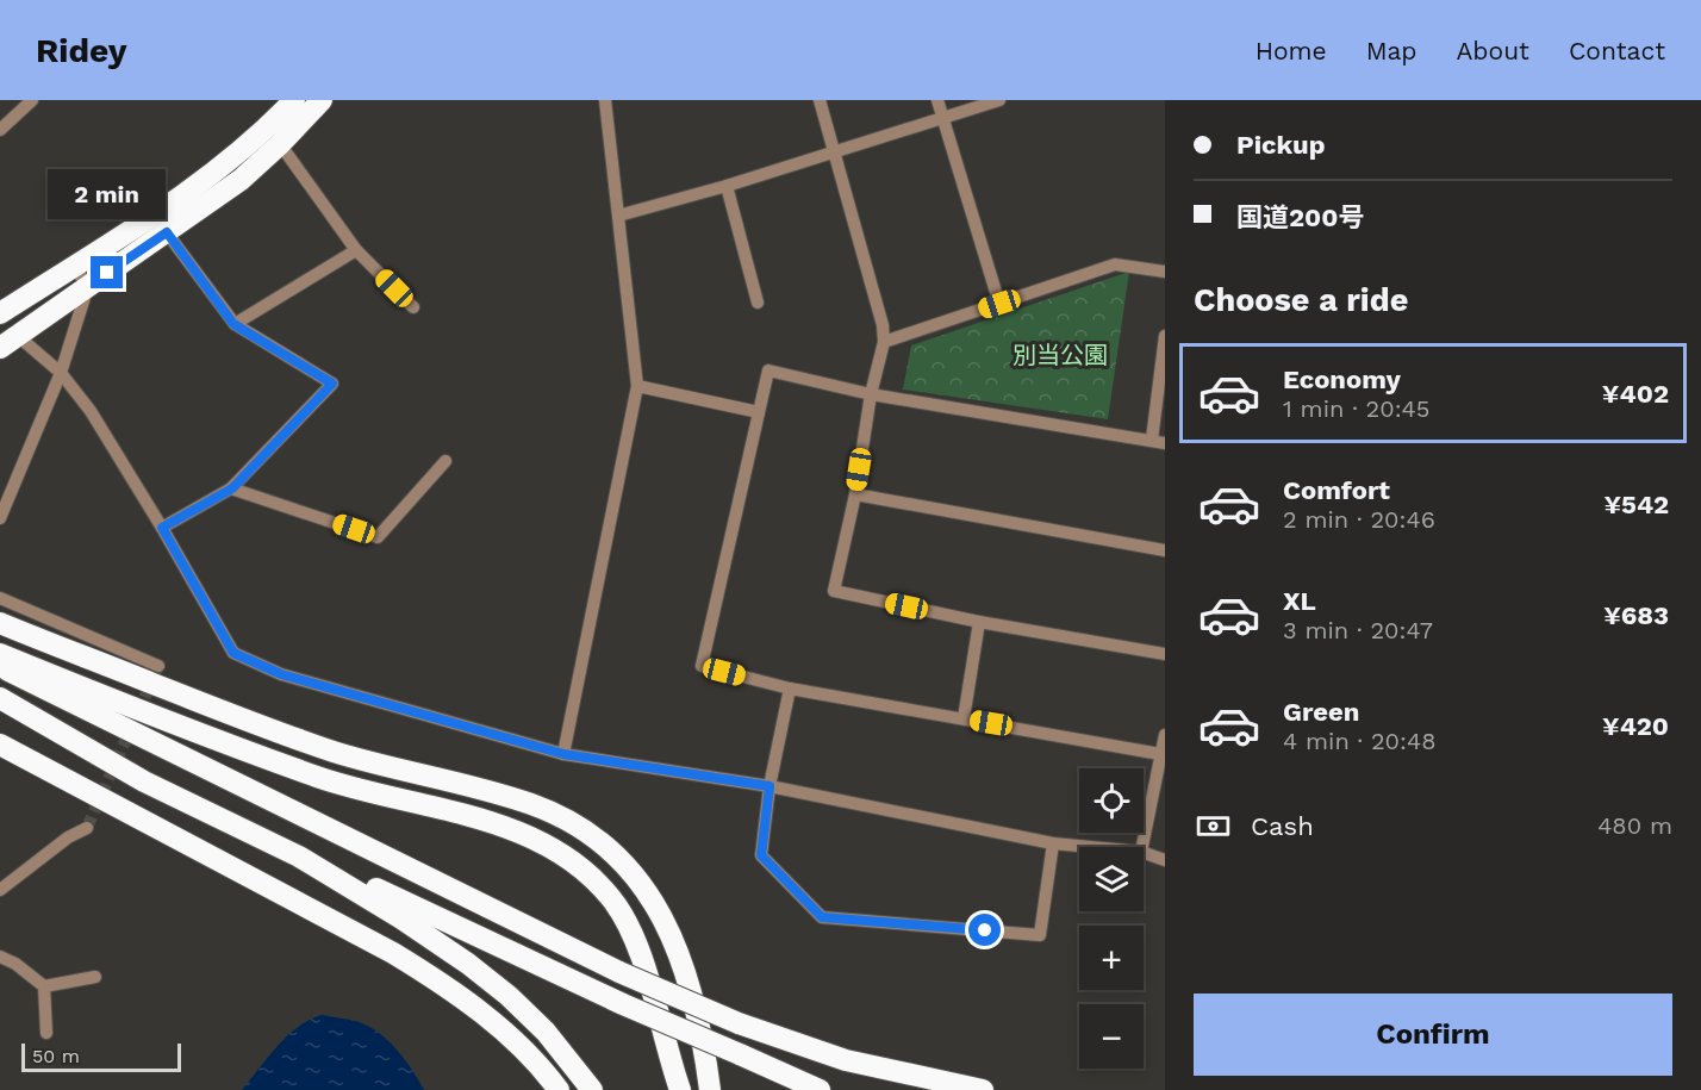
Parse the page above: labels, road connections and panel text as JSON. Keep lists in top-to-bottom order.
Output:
{
  "parks": ["別当公園"],
  "scale_bar": "50 m",
  "page": {
    "header": "Ridey",
    "nav": [
      "Home",
      "Map",
      "About",
      "Contact"
    ],
    "banner": ["Pickup", "国道200号"],
    "bubble": "2 min",
    "heading": "Choose a ride",
    "list": [
      {
        "name": "Economy",
        "note": "1 min · 20:45",
        "value": "¥402"
      },
      {
        "name": "Comfort",
        "note": "2 min · 20:46",
        "value": "¥542"
      },
      {
        "name": "XL",
        "note": "3 min · 20:47",
        "value": "¥683"
      },
      {
        "name": "Green",
        "note": "4 min · 20:48",
        "value": "¥420"
      }
    ],
    "map_buttons": ["+", "−"],
    "pay": ["Cash", "480 m"],
    "buttons": "Confirm",
    "scale": "50 m"
  }
}
